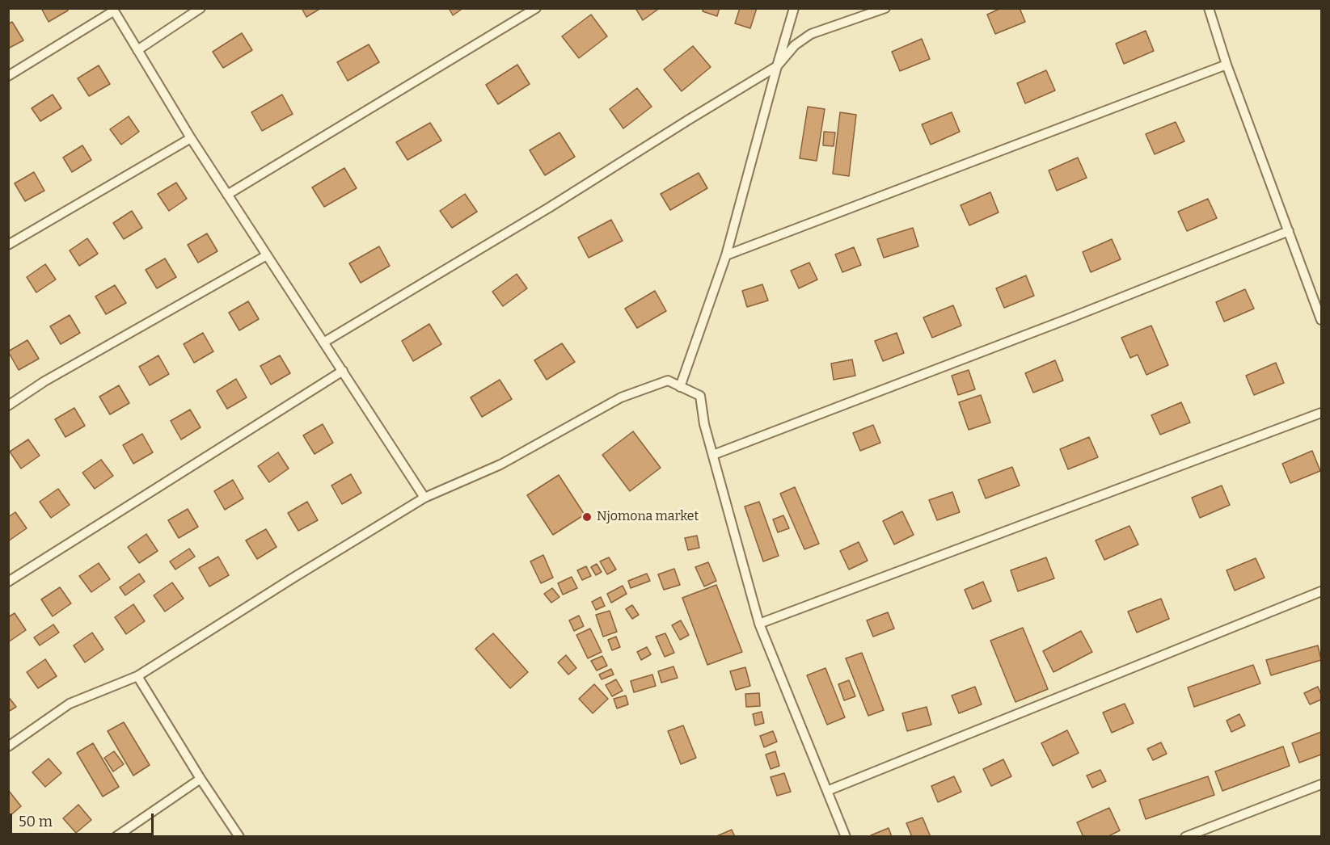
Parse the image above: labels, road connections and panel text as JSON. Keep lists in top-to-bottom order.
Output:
{
  "places": ["Njomona market"],
  "scale_bar": "50 m"
}
